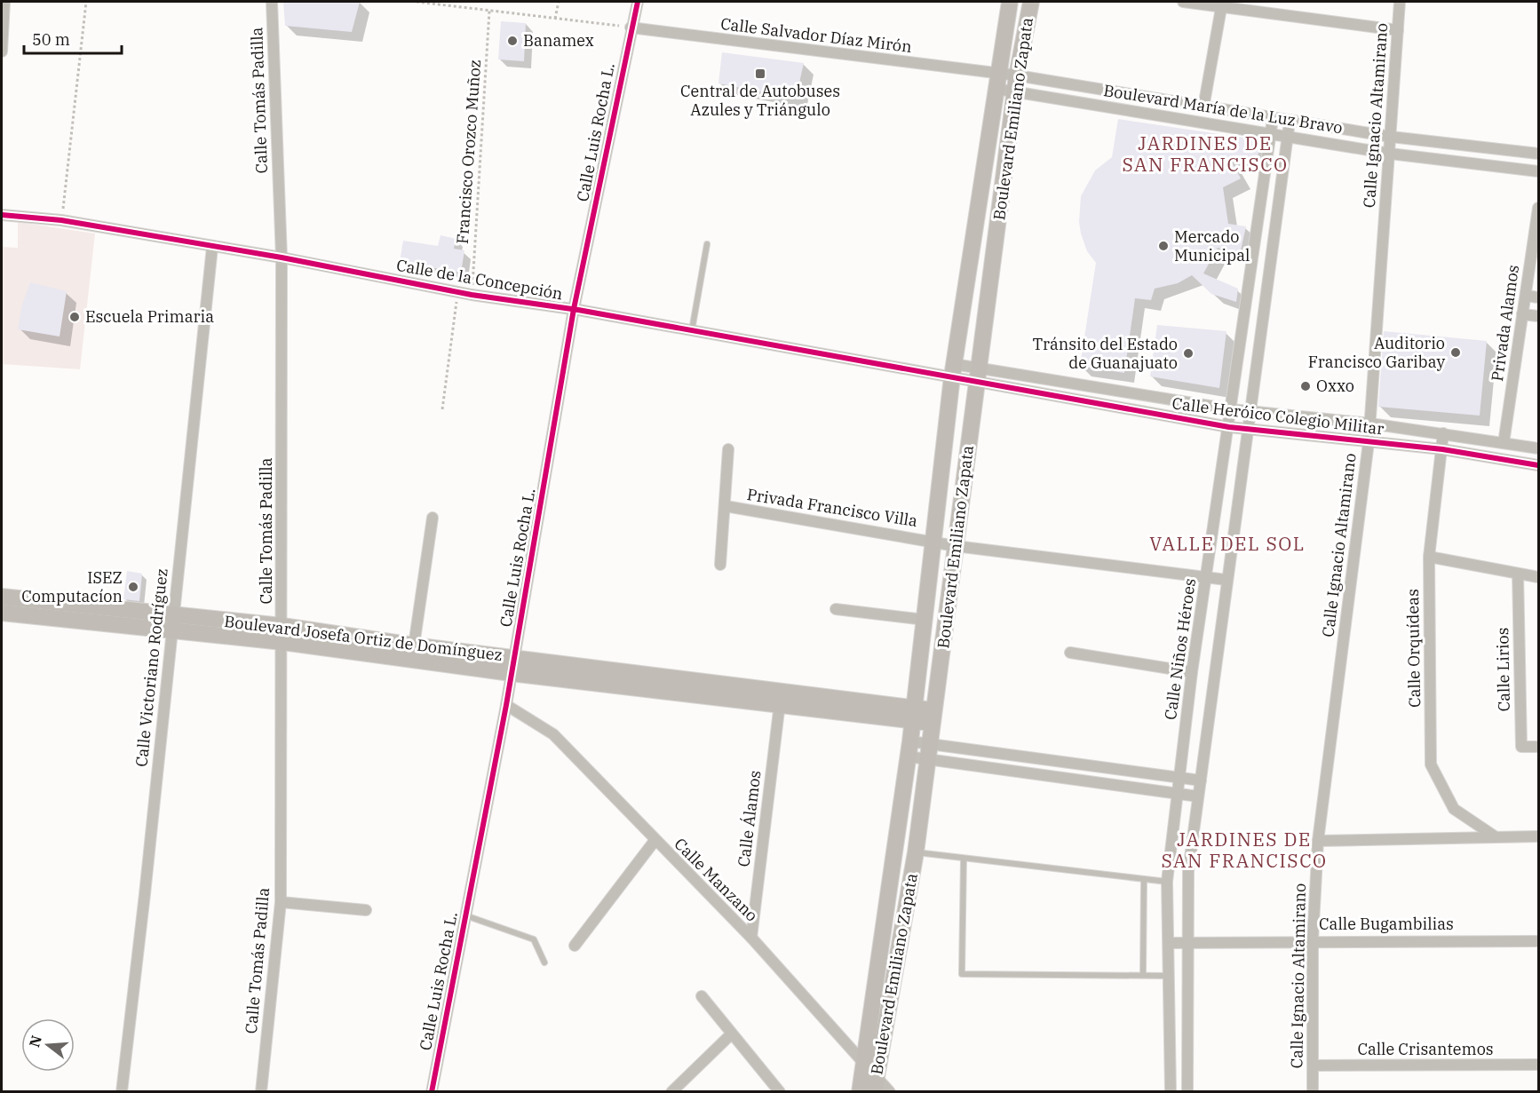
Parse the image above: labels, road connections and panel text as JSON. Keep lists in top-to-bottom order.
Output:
{
  "streets": {
    "street": [
      "Calle Salvador Díaz Mirón",
      "Calle Tomás Padilla",
      "Boulevard María de la Luz Bravo",
      "Calle Ignacio Altamirano",
      "Boulevard Emiliano Zapata",
      "Calle Luis Rocha L.",
      "Calle de la Concepción",
      "Privada Alamos",
      "Calle Heróico Colegio Militar",
      "Privada Francisco Villa",
      "Boulevard Josefa Ortiz de Domínguez",
      "Calle Orquídeas",
      "Calle Niños Héroes",
      "Calle Victoriano Rodríguez",
      "Calle Lirios",
      "Calle Álamos",
      "Calle Manzano",
      "Calle Bugambilias",
      "Calle Crisantemos"
    ],
    "path": ["Francisco Orozco Muñoz"]
  },
  "crossings": [
    ["Calle Salvador Díaz Mirón", "Boulevard María de la Luz Bravo"],
    ["Calle Salvador Díaz Mirón", "Boulevard Emiliano Zapata"],
    ["Calle Salvador Díaz Mirón", "Calle Luis Rocha L."],
    ["Calle Tomás Padilla", "Calle de la Concepción"],
    ["Calle Tomás Padilla", "Boulevard Josefa Ortiz de Domínguez"],
    ["Boulevard María de la Luz Bravo", "Calle Ignacio Altamirano"],
    ["Boulevard María de la Luz Bravo", "Boulevard Emiliano Zapata"],
    ["Boulevard María de la Luz Bravo", "Calle Niños Héroes"],
    ["Calle Ignacio Altamirano", "Calle Heróico Colegio Militar"],
    ["Calle Ignacio Altamirano", "Calle Bugambilias"],
    ["Calle Ignacio Altamirano", "Calle Crisantemos"],
    ["Boulevard Emiliano Zapata", "Calle de la Concepción"],
    ["Boulevard Emiliano Zapata", "Calle Heróico Colegio Militar"],
    ["Boulevard Emiliano Zapata", "Privada Francisco Villa"],
    ["Boulevard Emiliano Zapata", "Boulevard Josefa Ortiz de Domínguez"],
    ["Boulevard Emiliano Zapata", "Calle Manzano"],
    ["Calle Luis Rocha L.", "Calle de la Concepción"],
    ["Calle Luis Rocha L.", "Boulevard Josefa Ortiz de Domínguez"],
    ["Calle Luis Rocha L.", "Calle Manzano"],
    ["Francisco Orozco Muñoz", "Calle de la Concepción"],
    ["Calle de la Concepción", "Calle Heróico Colegio Militar"],
    ["Calle de la Concepción", "Calle Victoriano Rodríguez"],
    ["Privada Alamos", "Calle Heróico Colegio Militar"],
    ["Calle Heróico Colegio Militar", "Calle Orquídeas"],
    ["Calle Heróico Colegio Militar", "Calle Niños Héroes"],
    ["Privada Francisco Villa", "Calle Niños Héroes"],
    ["Boulevard Josefa Ortiz de Domínguez", "Calle Victoriano Rodríguez"],
    ["Boulevard Josefa Ortiz de Domínguez", "Calle Álamos"],
    ["Calle Niños Héroes", "Calle Bugambilias"],
    ["Calle Álamos", "Calle Manzano"]
  ],
  "districts": ["JARDINES DE SAN FRANCISCO", "VALLE DEL SOL", "JARDINES DE SAN FRANCISCO"],
  "places": {
    "other": [
      "Banamex",
      "Mercado Municipal",
      "Escuela Primaria",
      "Auditorio Francisco Garibay",
      "Tránsito del Estado de Guanajuato",
      "Oxxo",
      "ISEZ Computacíon"
    ],
    "transit": ["Central de Autobuses Azules y Triángulo"]
  },
  "scale_bar": "50 m",
  "north": "left"
}
